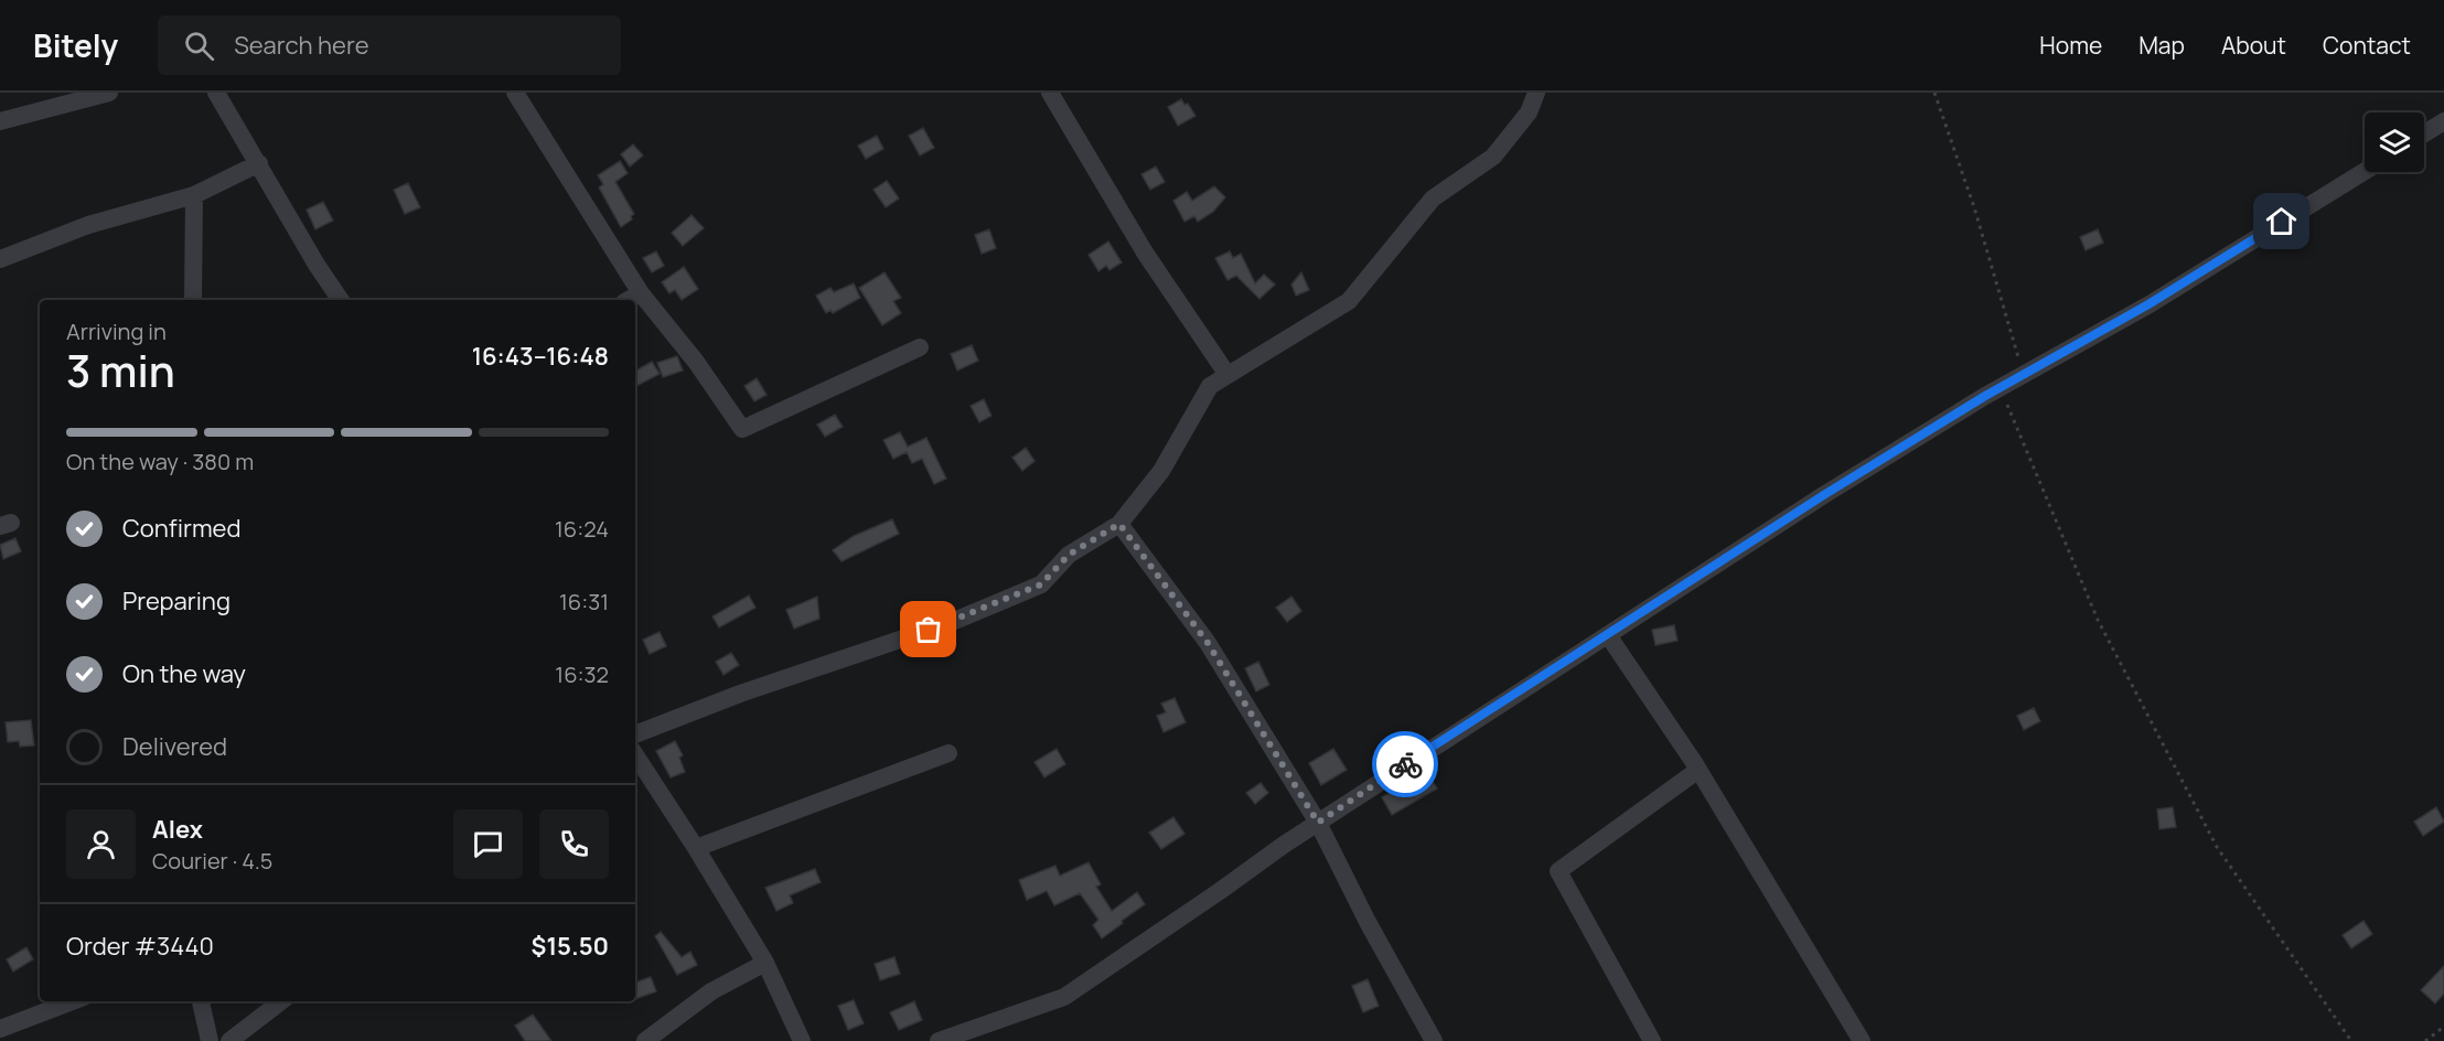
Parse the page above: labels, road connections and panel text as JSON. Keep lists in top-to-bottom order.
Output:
{
  "page": {
    "header": "Bitely",
    "search": "Search here",
    "nav": [
      "Home",
      "Map",
      "About",
      "Contact"
    ],
    "heading": ["3 min", "Arriving in", "16:43–16:48"],
    "panel": [
      "Alex",
      "Courier · 4.5",
      "Order #3440",
      "$15.50"
    ],
    "bar": "On the way · 380 m",
    "list": [
      ["Confirmed", "16:24"],
      ["Preparing", "16:31"],
      ["On the way", "16:32"],
      "Delivered"
    ]
  }
}
